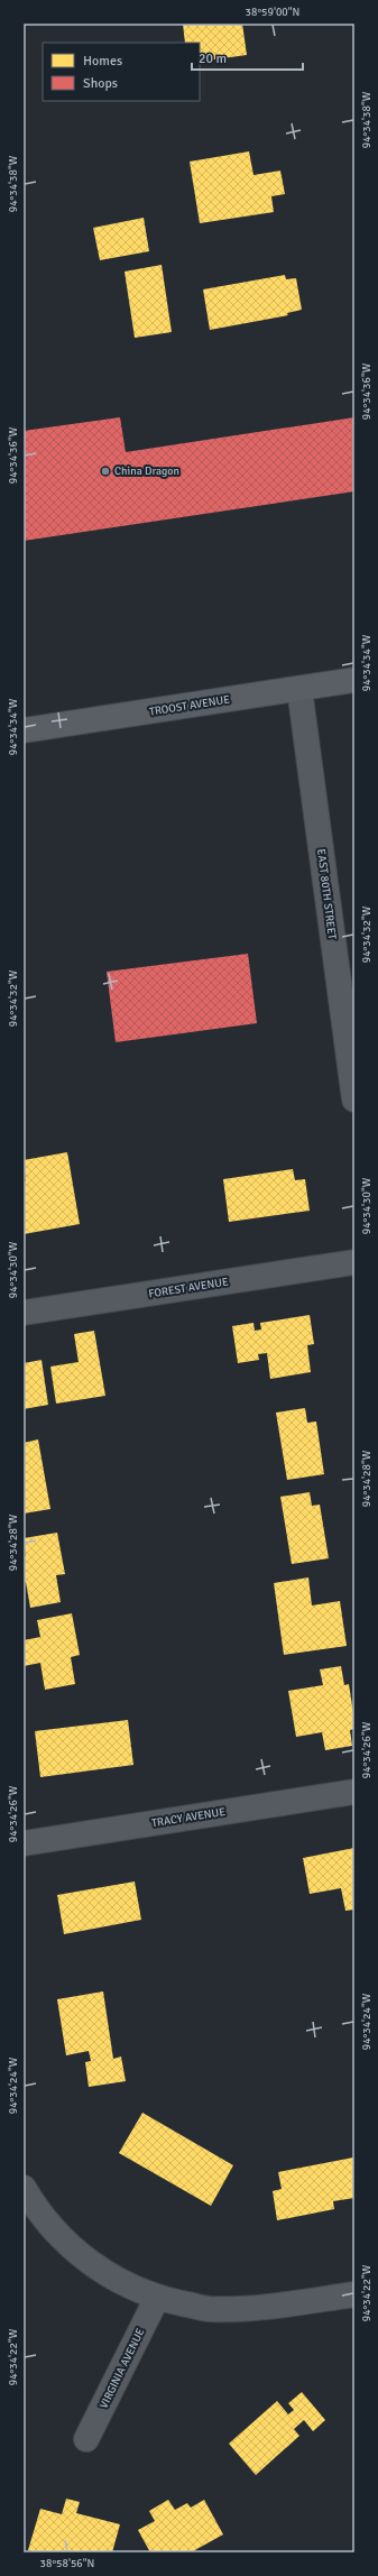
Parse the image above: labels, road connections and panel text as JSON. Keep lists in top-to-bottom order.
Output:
{
  "streets": {
    "main road": ["TROOST AVENUE"],
    "street": [
      "EAST 80TH STREET",
      "FOREST AVENUE",
      "TRACY AVENUE",
      "VIRGINIA AVENUE"
    ]
  },
  "crossings": [
    ["TROOST AVENUE", "EAST 80TH STREET"]
  ],
  "places": ["China Dragon"],
  "legend": ["Homes", "Shops"],
  "scale_bar": "20 m",
  "coordinates": [
    "38°59'00\"N",
    "94°34'38\"W",
    "94°34'36\"W",
    "94°34'34\"W",
    "94°34'32\"W",
    "94°34'30\"W",
    "94°34'28\"W",
    "94°34'26\"W",
    "94°34'24\"W",
    "94°34'22\"W",
    "38°58'56\"N"
  ]
}
